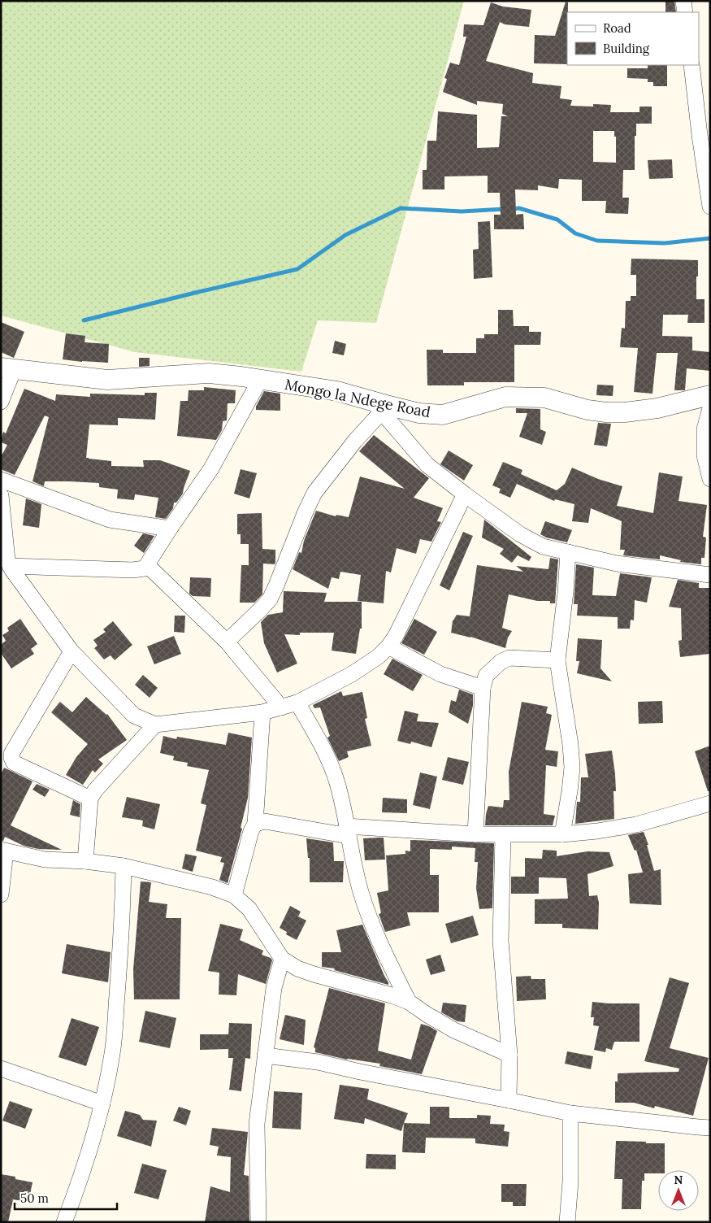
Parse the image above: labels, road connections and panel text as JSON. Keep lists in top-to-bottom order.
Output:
{
  "streets": {
    "street": ["Mongo la Ndege Road"]
  },
  "legend": ["Road", "Building"],
  "scale_bar": "50 m",
  "north": "top"
}
